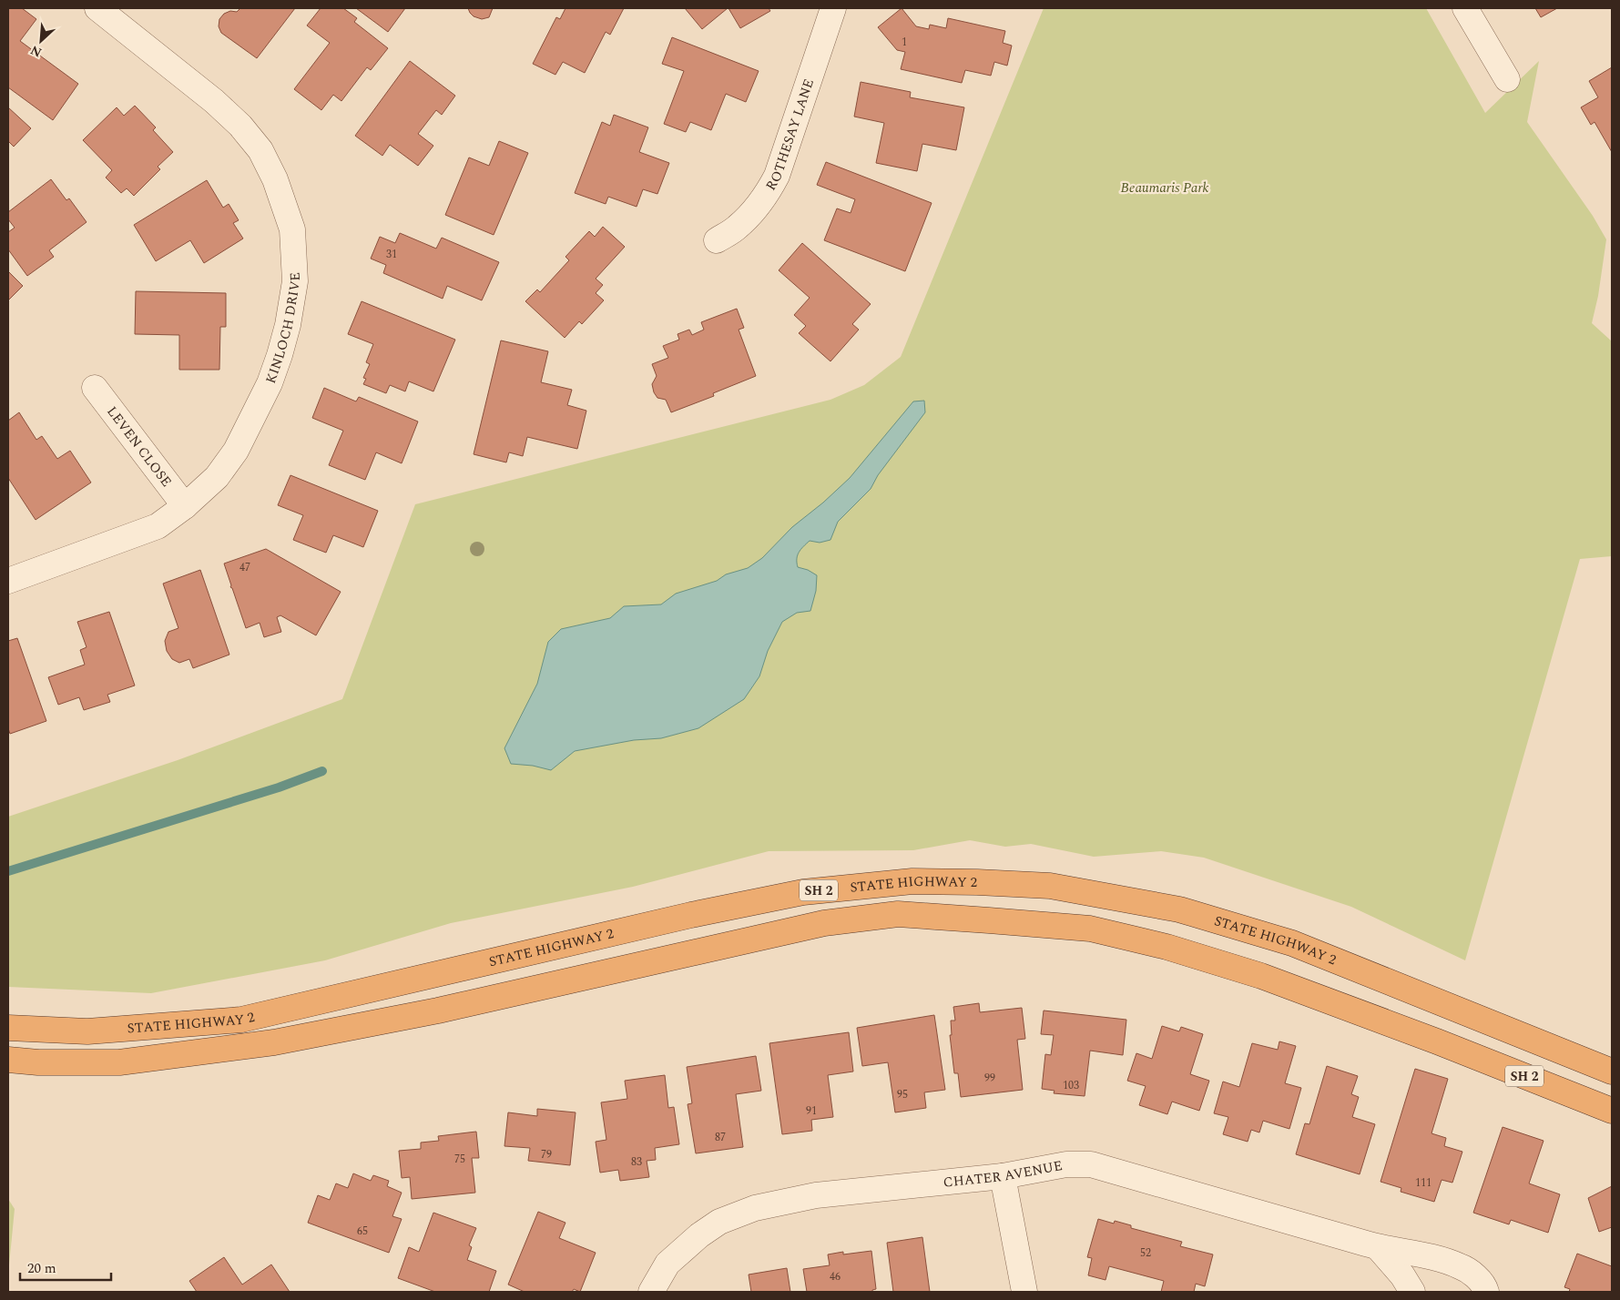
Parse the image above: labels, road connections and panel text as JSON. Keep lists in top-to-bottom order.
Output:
{
  "streets": {
    "highway": ["STATE HIGHWAY 2", "SH 2"],
    "street": [
      "ROTHESAY LANE",
      "KINLOCH DRIVE",
      "LEVEN CLOSE",
      "CHATER AVENUE"
    ]
  },
  "crossings": [
    ["KINLOCH DRIVE", "LEVEN CLOSE"]
  ],
  "parks": ["Beaumaris Park"],
  "house_numbers": [
    "1",
    "31",
    "47",
    "99",
    "103",
    "95",
    "91",
    "87",
    "79",
    "75",
    "83",
    "111",
    "65",
    "52",
    "46"
  ],
  "scale_bar": "20 m",
  "north": "bottom left"
}
